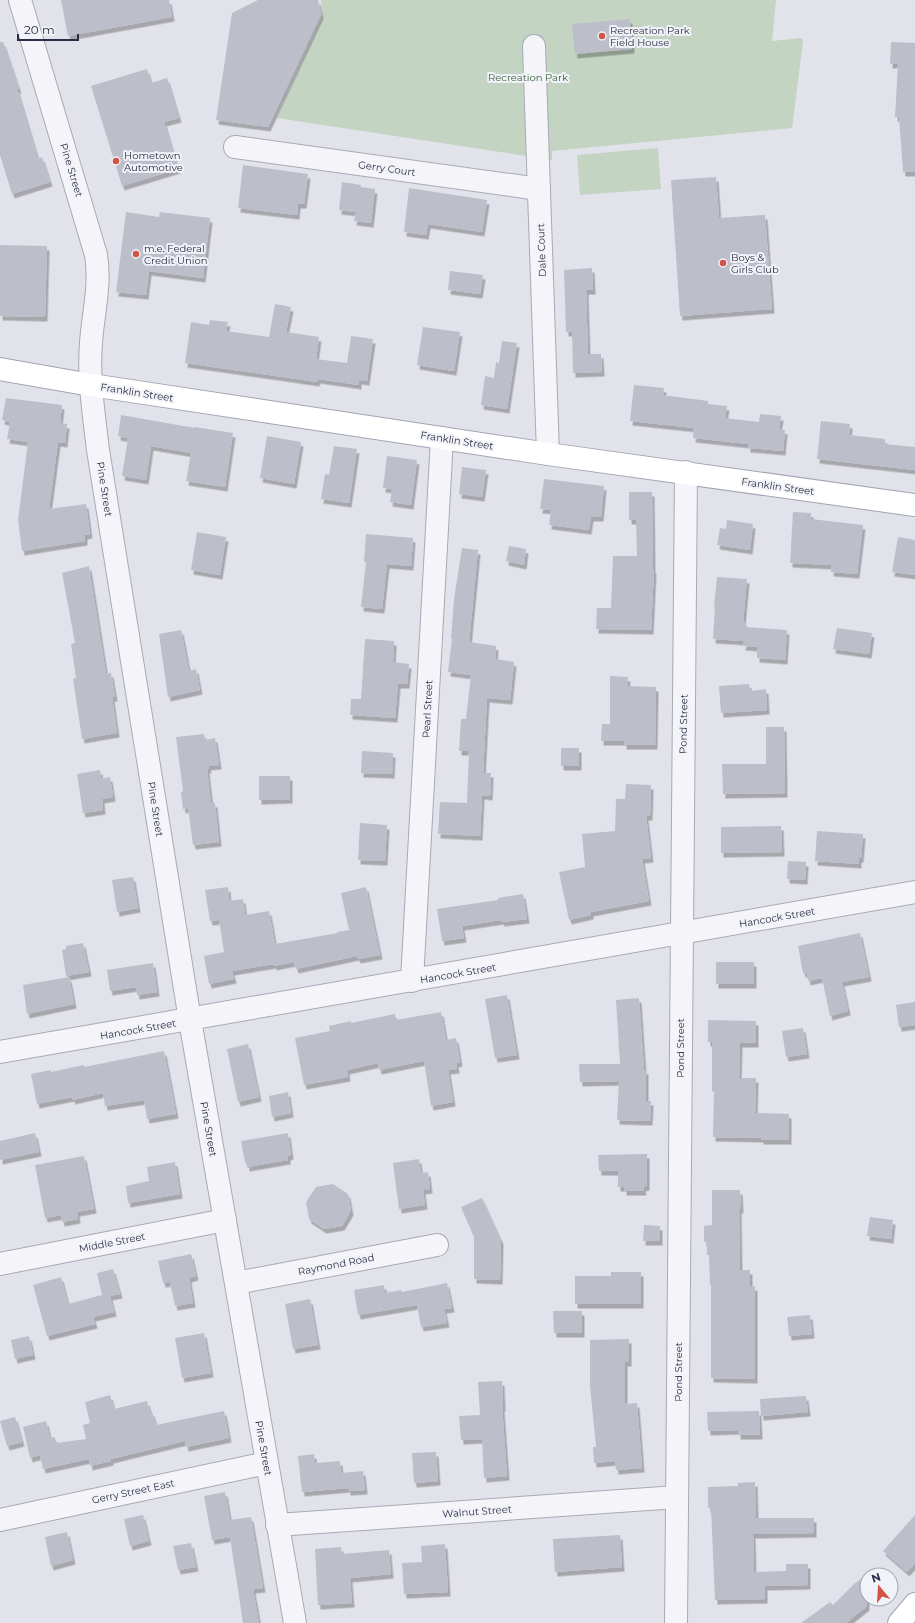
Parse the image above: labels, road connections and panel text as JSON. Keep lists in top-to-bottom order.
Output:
{
  "streets": {
    "main road": ["Franklin Street"],
    "street": [
      "Gerry Court",
      "Pine Street",
      "Dale Court",
      "Pearl Street",
      "Pond Street",
      "Hancock Street",
      "Middle Street",
      "Raymond Road",
      "Gerry Street East",
      "Walnut Street"
    ]
  },
  "crossings": [
    ["Gerry Court", "Dale Court"],
    ["Pine Street", "Franklin Street"],
    ["Pine Street", "Hancock Street"],
    ["Pine Street", "Middle Street"],
    ["Pine Street", "Raymond Road"],
    ["Pine Street", "Gerry Street East"],
    ["Pine Street", "Walnut Street"],
    ["Dale Court", "Franklin Street"],
    ["Franklin Street", "Pearl Street"],
    ["Franklin Street", "Pond Street"],
    ["Pearl Street", "Hancock Street"],
    ["Pond Street", "Hancock Street"],
    ["Pond Street", "Walnut Street"]
  ],
  "parks": ["Recreation Park"],
  "places": [
    "Recreation Park Field House",
    "Hometown Automotive",
    "m.e. Federal Credit Union",
    "Boys & Girls Club"
  ],
  "scale_bar": "20 m",
  "north": "top"
}
